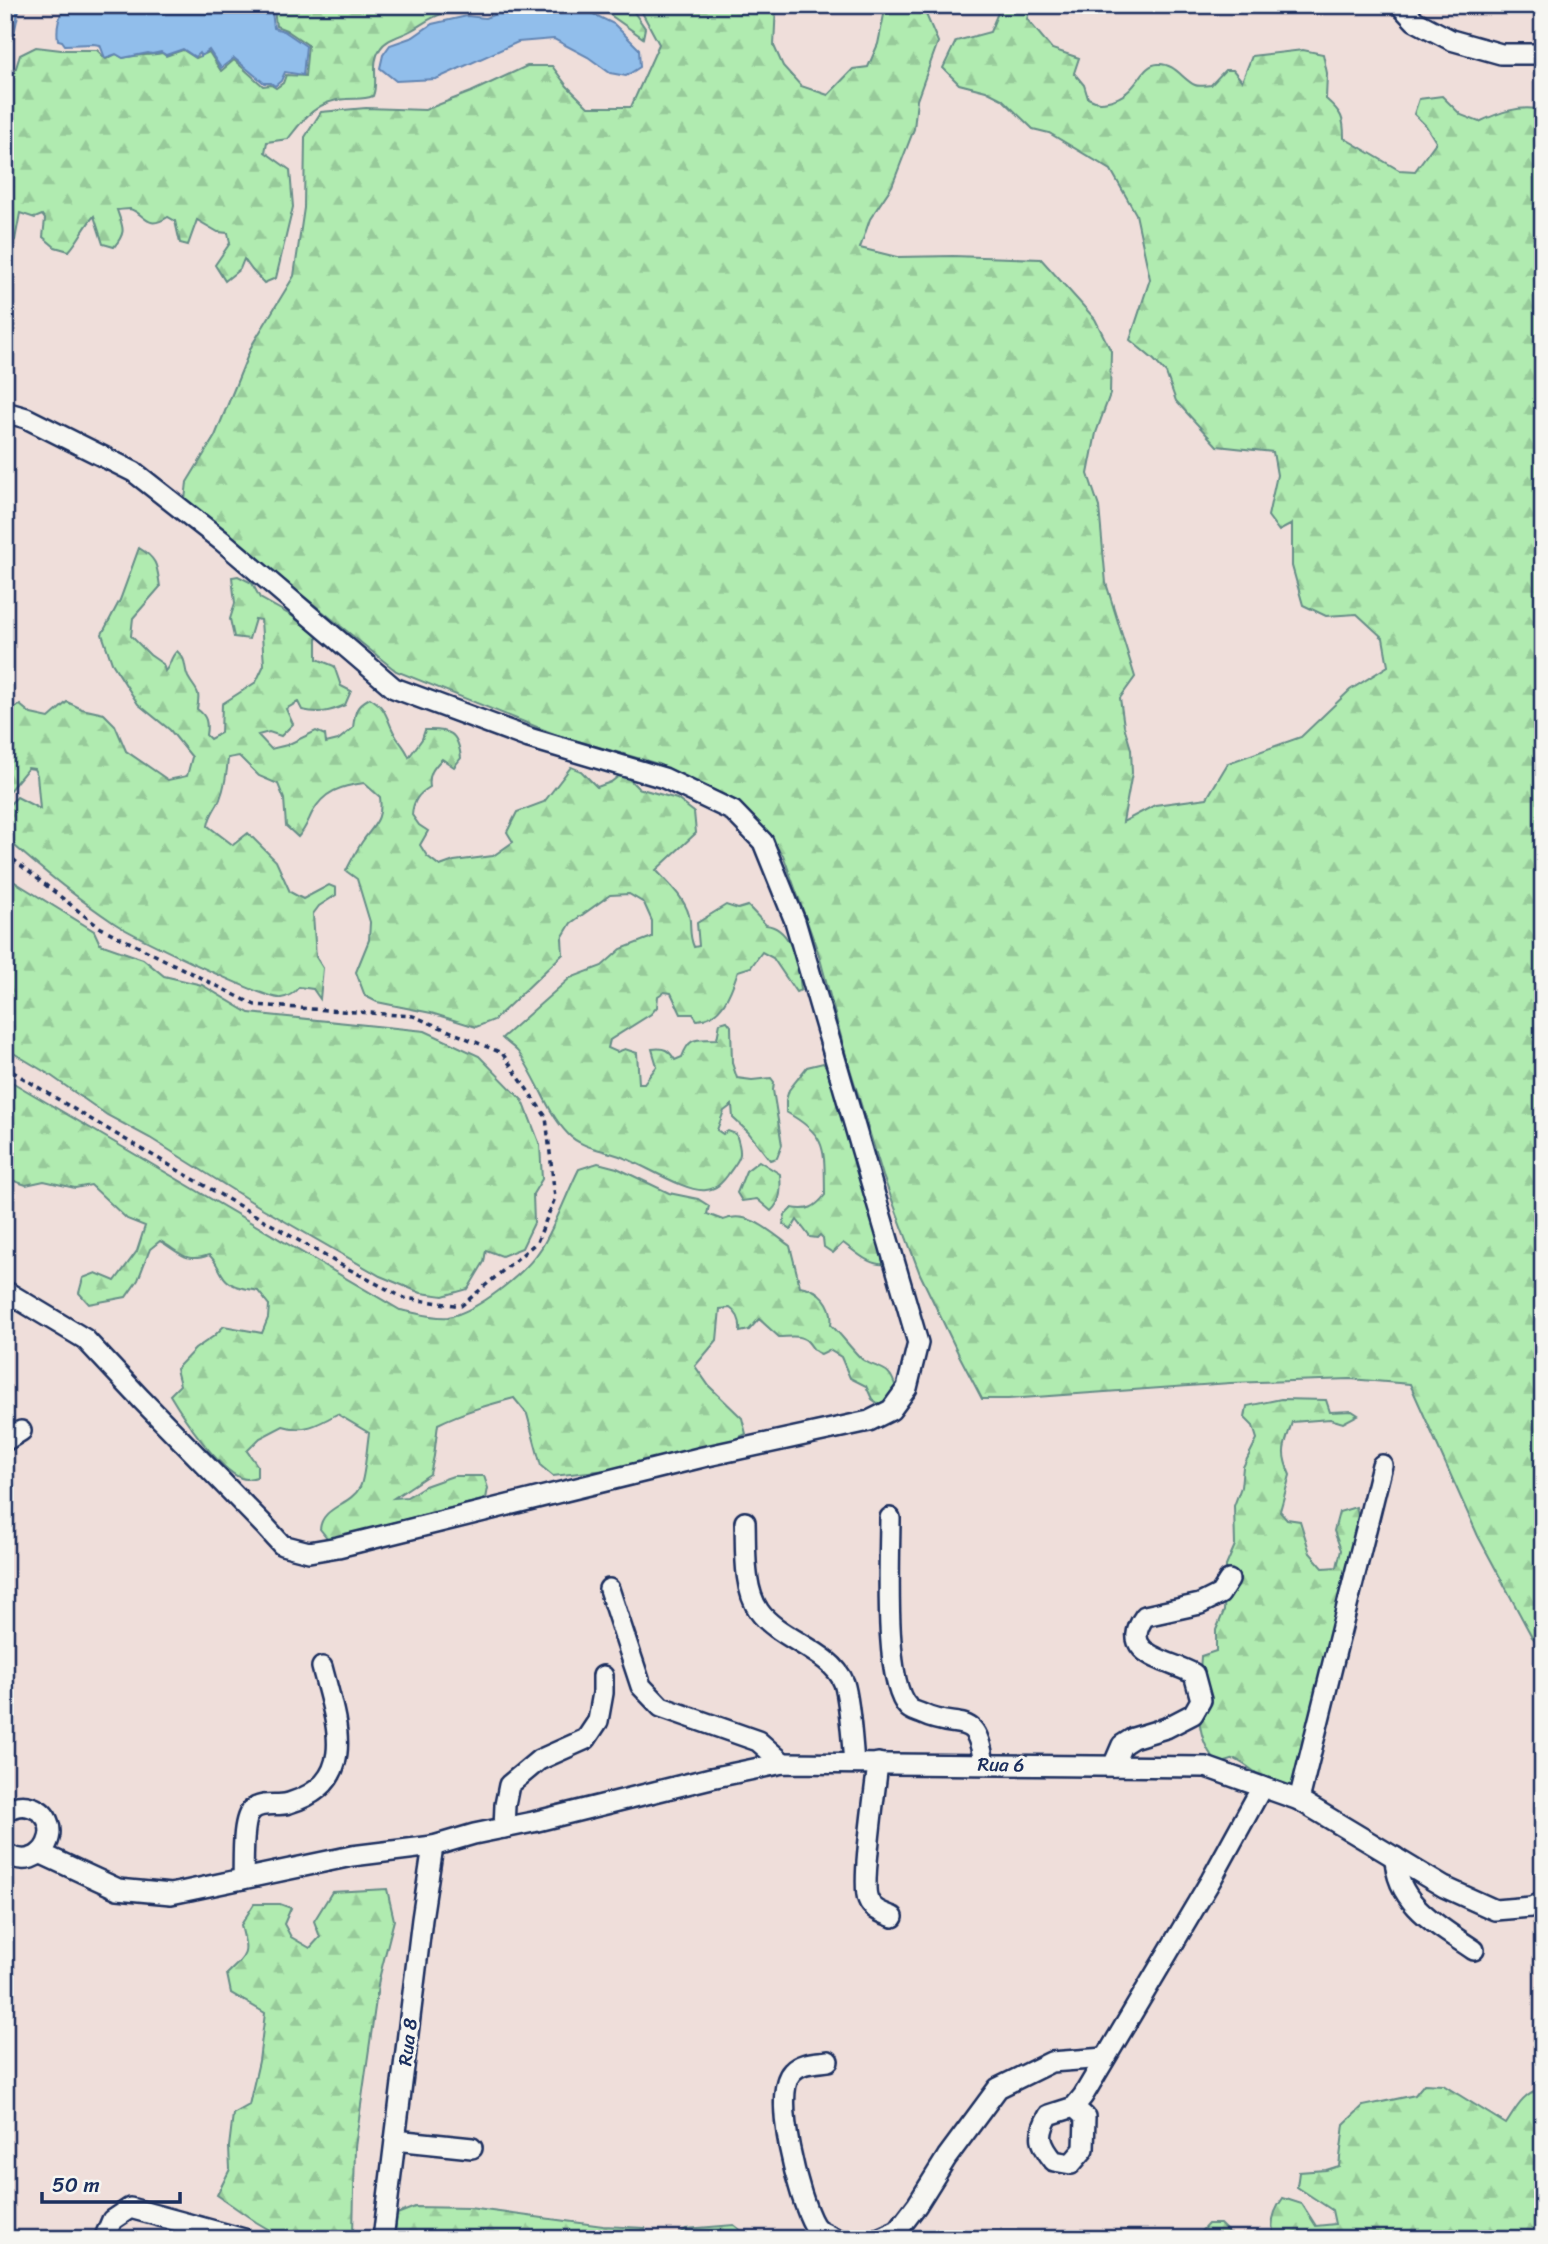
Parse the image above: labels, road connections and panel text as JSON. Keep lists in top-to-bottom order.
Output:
{
  "streets": {
    "street": ["Rua 6", "Rua 8"]
  },
  "crossings": [
    ["Rua 6", "Rua 8"]
  ],
  "scale_bar": "50 m"
}
